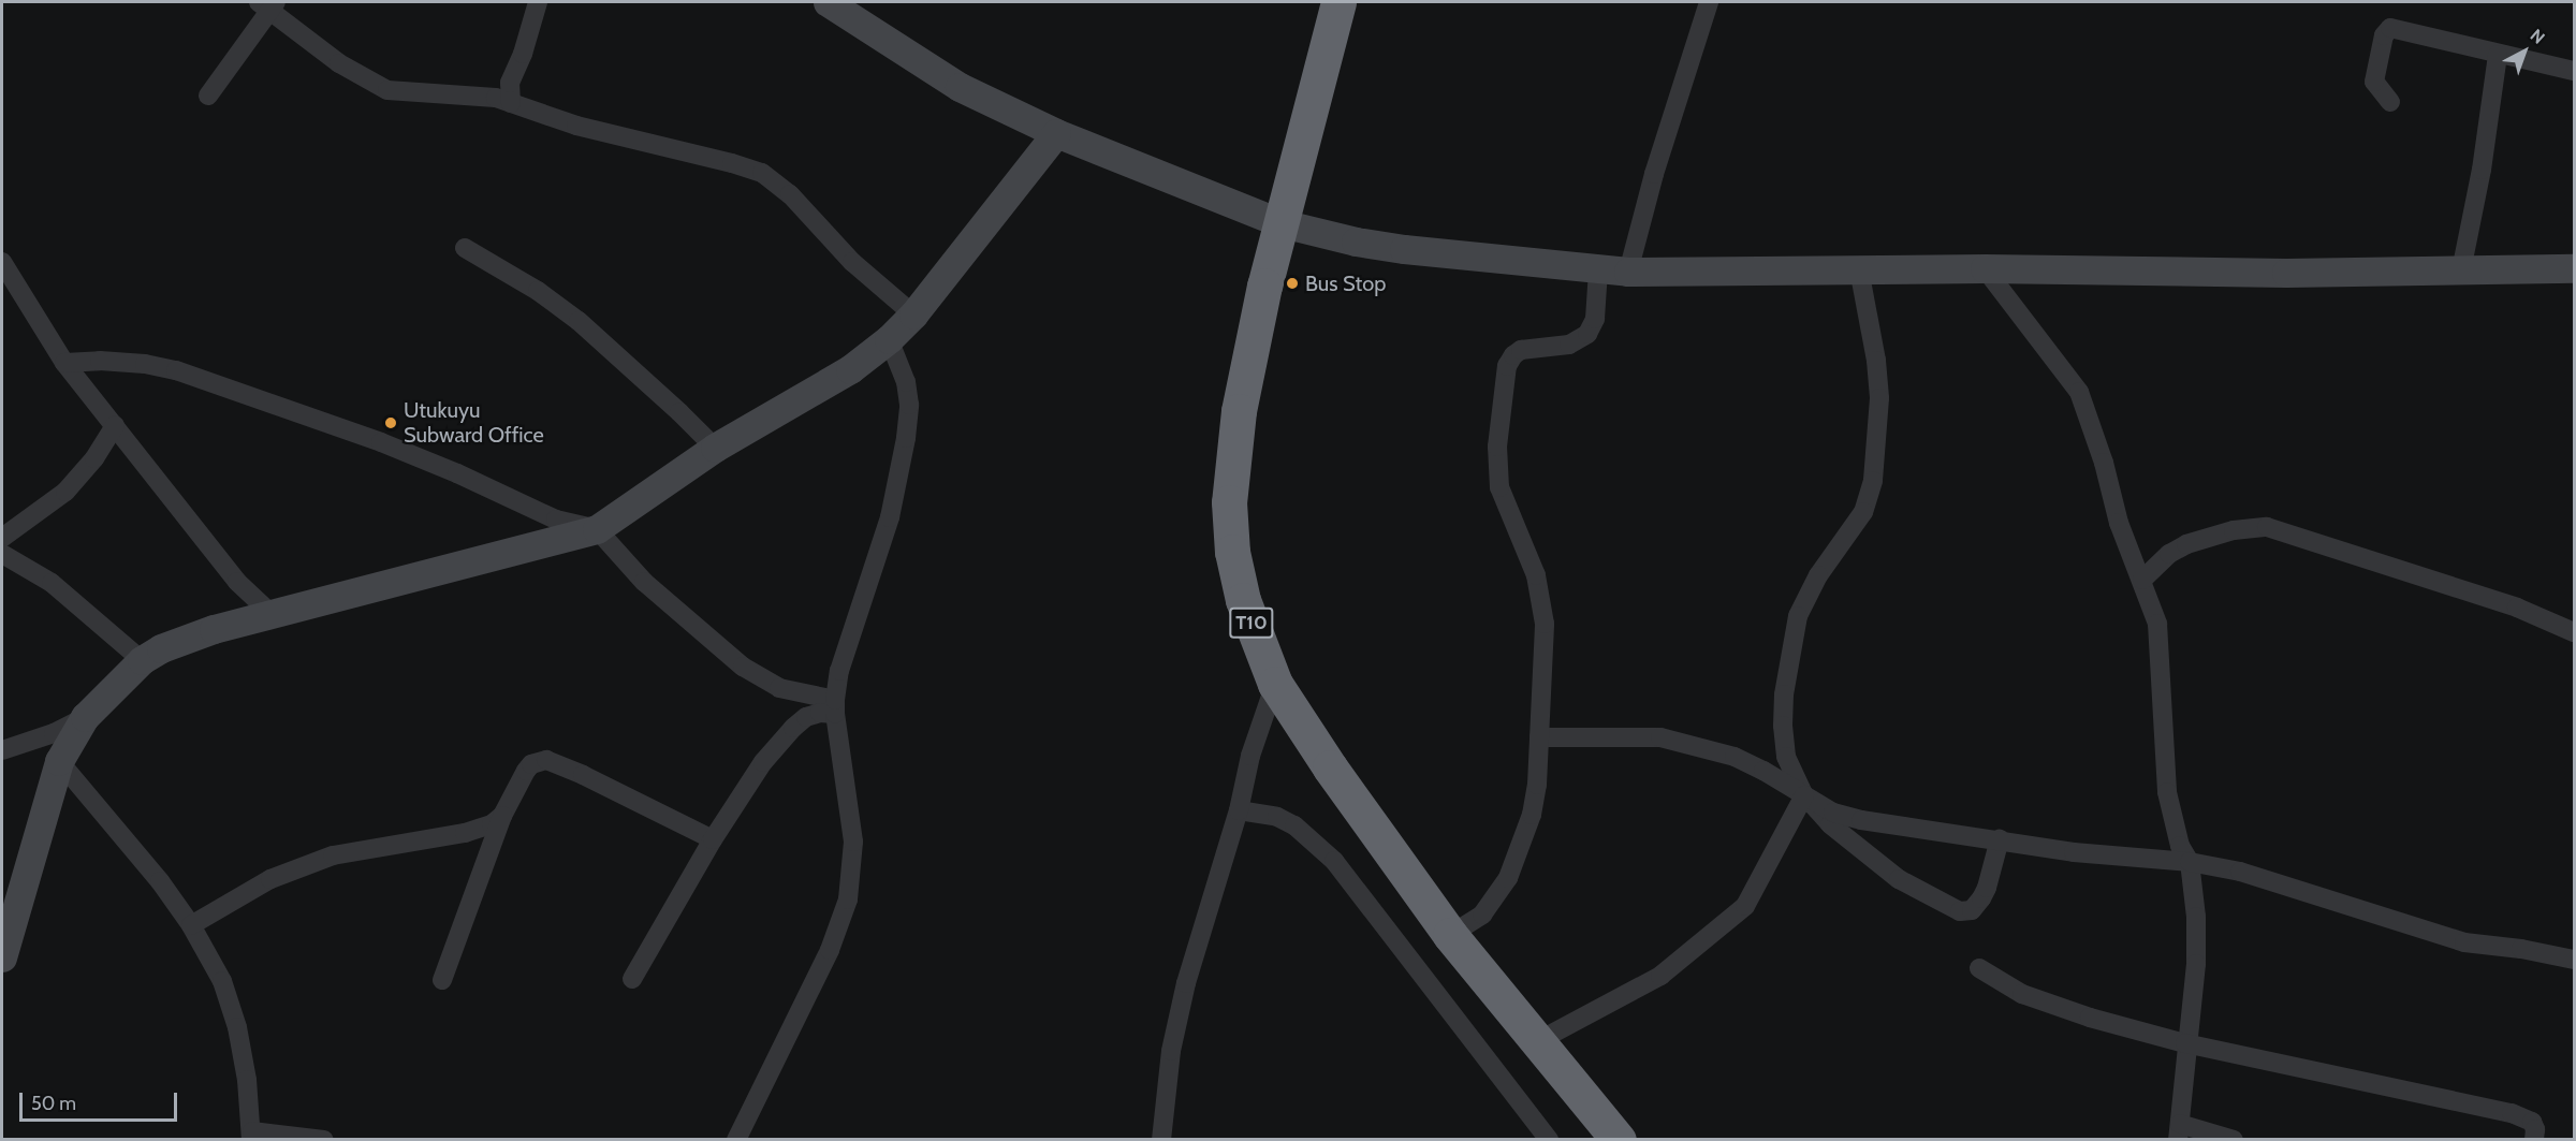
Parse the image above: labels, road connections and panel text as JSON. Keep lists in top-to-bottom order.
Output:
{
  "streets": {
    "highway": ["T10"]
  },
  "places": ["Bus Stop", "Utukuyu Subward Office"],
  "scale_bar": "50 m",
  "north": "top right"
}
